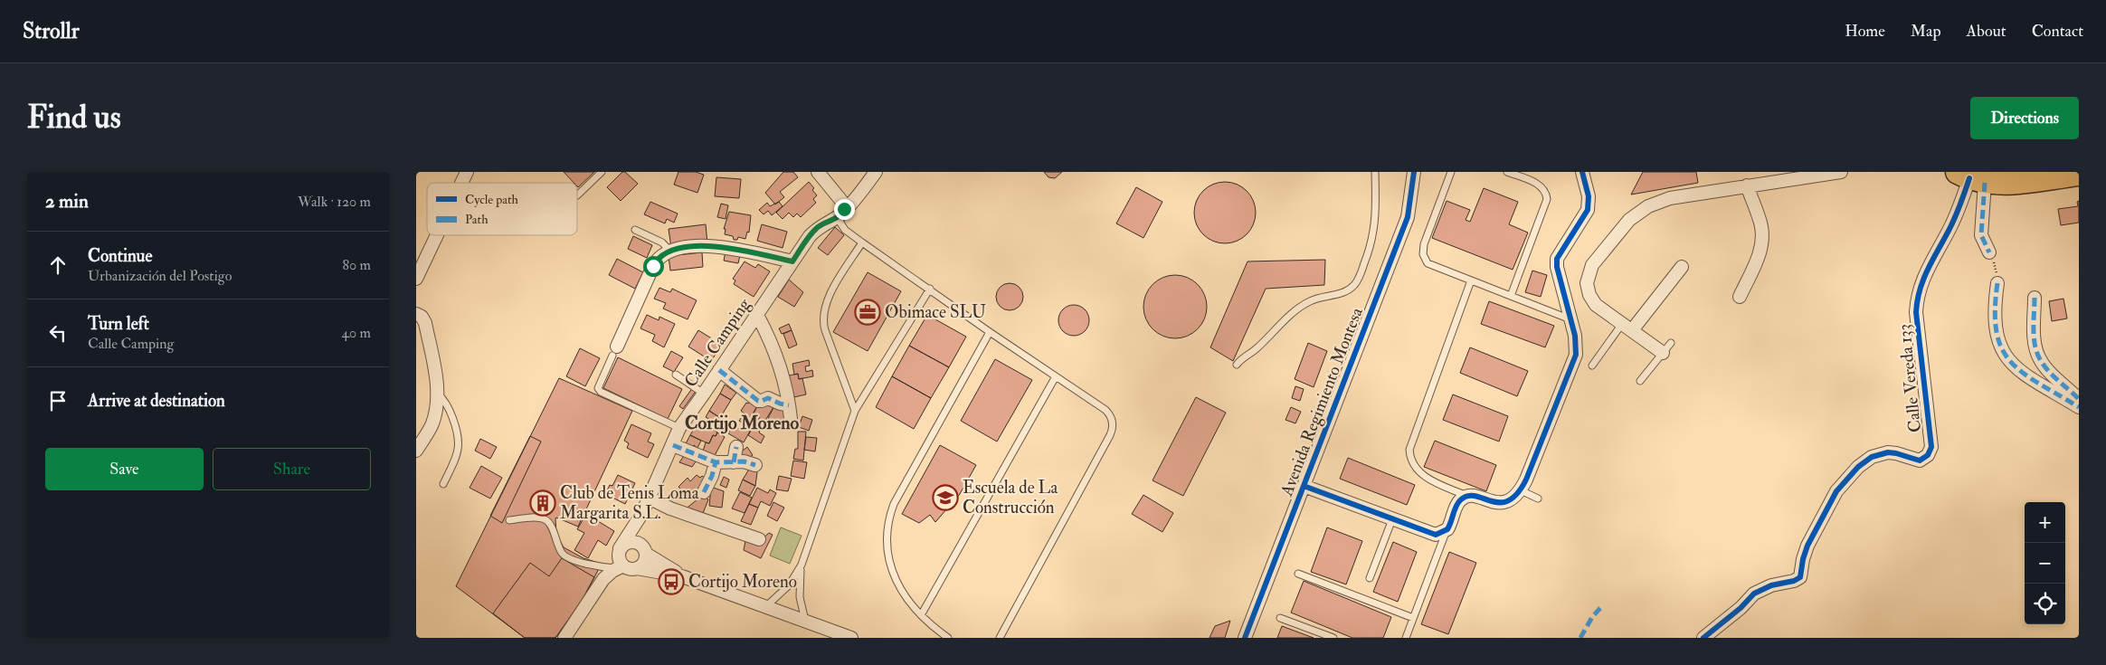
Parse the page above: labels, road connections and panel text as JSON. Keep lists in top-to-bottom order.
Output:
{
  "streets": {
    "street": ["Calle Camping", "Calle Vereda 133", "Avenida Regimiento Montesa"]
  },
  "districts": ["Cortijo Moreno"],
  "places": {
    "office": ["Obimace SLU"],
    "school or university": ["Escuela de La Construcción"],
    "building": ["Club de Tenis Loma Margarita S.L."],
    "bus stop": ["Cortijo Moreno"]
  },
  "legend": ["Cycle path", "Path"],
  "page": {
    "header": "Strollr",
    "nav": [
      "Home",
      "Map",
      "About",
      "Contact"
    ],
    "buttons": [
      "Directions",
      ["Save", "Share"]
    ],
    "title": "Find us",
    "heading": ["2 min", "Walk · 120 m"],
    "list": [
      ["Continue", "Urbanización del Postigo", "80 m"],
      ["Turn left", "Calle Camping", "40 m"],
      "Arrive at destination"
    ],
    "map_buttons": ["+", "−"]
  }
}
